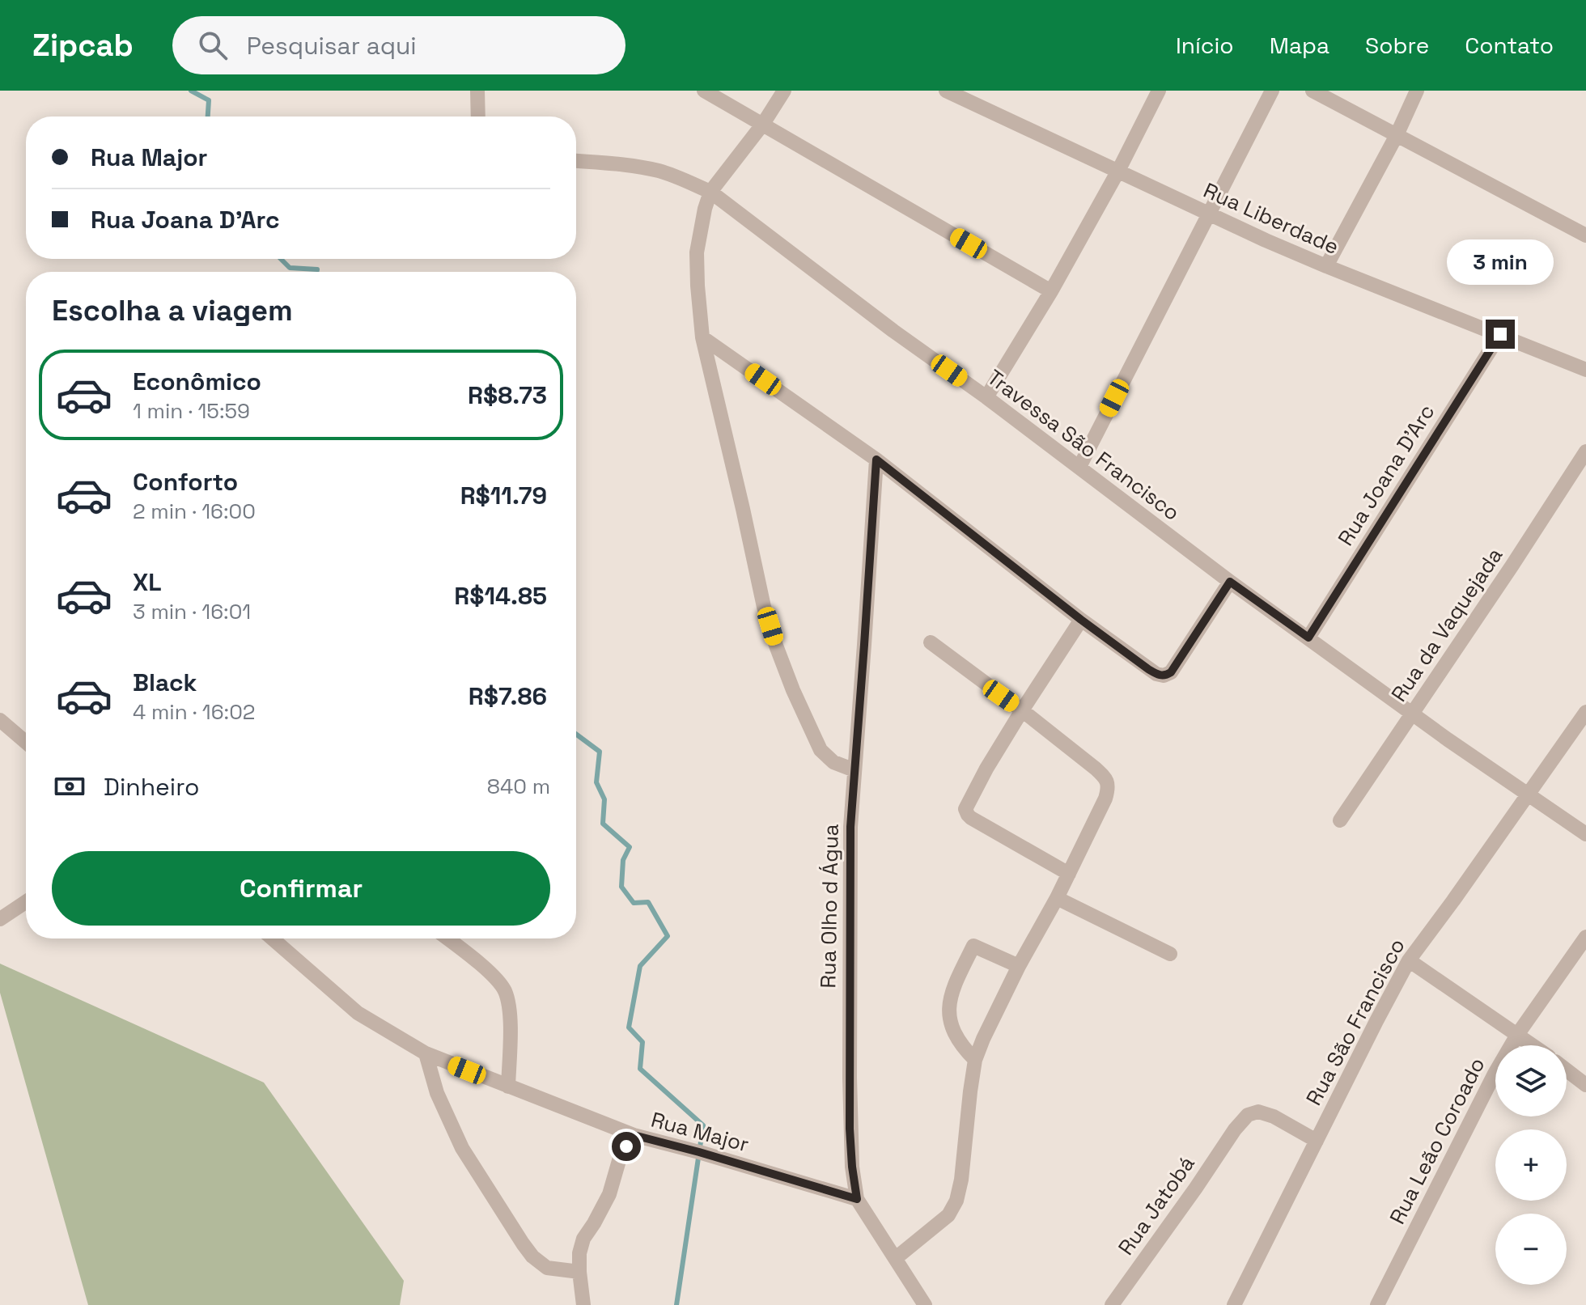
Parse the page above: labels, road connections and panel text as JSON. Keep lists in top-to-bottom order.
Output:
{
  "streets": {
    "street": [
      "Rua Liberdade",
      "Travessa São Francisco",
      "Rua Joana D'Arc",
      "Rua da Vaquejada",
      "Rua Olho d Água",
      "Rua São Francisco",
      "Rua Major",
      "Rua Leão Coroado",
      "Rua Jatobá"
    ]
  },
  "crossings": [
    ["Rua Liberdade", "Rua Joana D'Arc"],
    ["Travessa São Francisco", "Rua Joana D'Arc"],
    ["Travessa São Francisco", "Rua da Vaquejada"],
    ["Travessa São Francisco", "Rua São Francisco"],
    ["Rua Olho d Água", "Rua Major"],
    ["Rua São Francisco", "Rua Jatobá"]
  ],
  "page": {
    "header": "Zipcab",
    "search": "Pesquisar aqui",
    "nav": [
      "Início",
      "Mapa",
      "Sobre",
      "Contato"
    ],
    "banner": ["Rua Major", "Rua Joana D'Arc"],
    "bubble": "3 min",
    "heading": "Escolha a viagem",
    "list": [
      {
        "name": "Econômico",
        "note": "1 min · 15:59",
        "value": "R$8.73"
      },
      {
        "name": "Conforto",
        "note": "2 min · 16:00",
        "value": "R$11.79"
      },
      {
        "name": "XL",
        "note": "3 min · 16:01",
        "value": "R$14.85"
      },
      {
        "name": "Black",
        "note": "4 min · 16:02",
        "value": "R$7.86"
      }
    ],
    "pay": ["Dinheiro", "840 m"],
    "buttons": "Confirmar",
    "map_buttons": ["+", "−"]
  }
}
